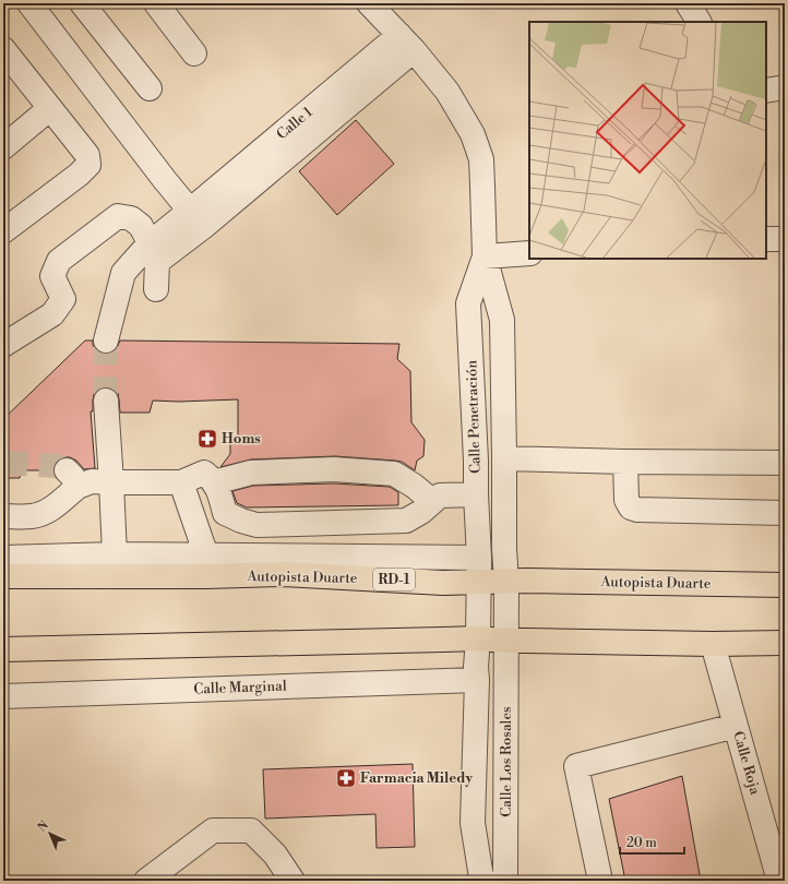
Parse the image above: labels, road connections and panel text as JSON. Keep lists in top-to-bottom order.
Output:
{
  "streets": {
    "highway": ["Autopista Duarte", "RD-1"],
    "street": [
      "Calle 1",
      "Calle Penetración",
      "Calle Marginal",
      "Calle Los Rosales",
      "Calle Roja"
    ]
  },
  "crossings": [
    ["Calle 1", "Calle Penetración"],
    ["Calle Penetración", "Autopista Duarte"],
    ["Calle Penetración", "Calle Los Rosales"]
  ],
  "places": {
    "pharmacy": ["Homs", "Farmacia Miledy"]
  },
  "scale_bar": "20 m",
  "north": "top left"
}
